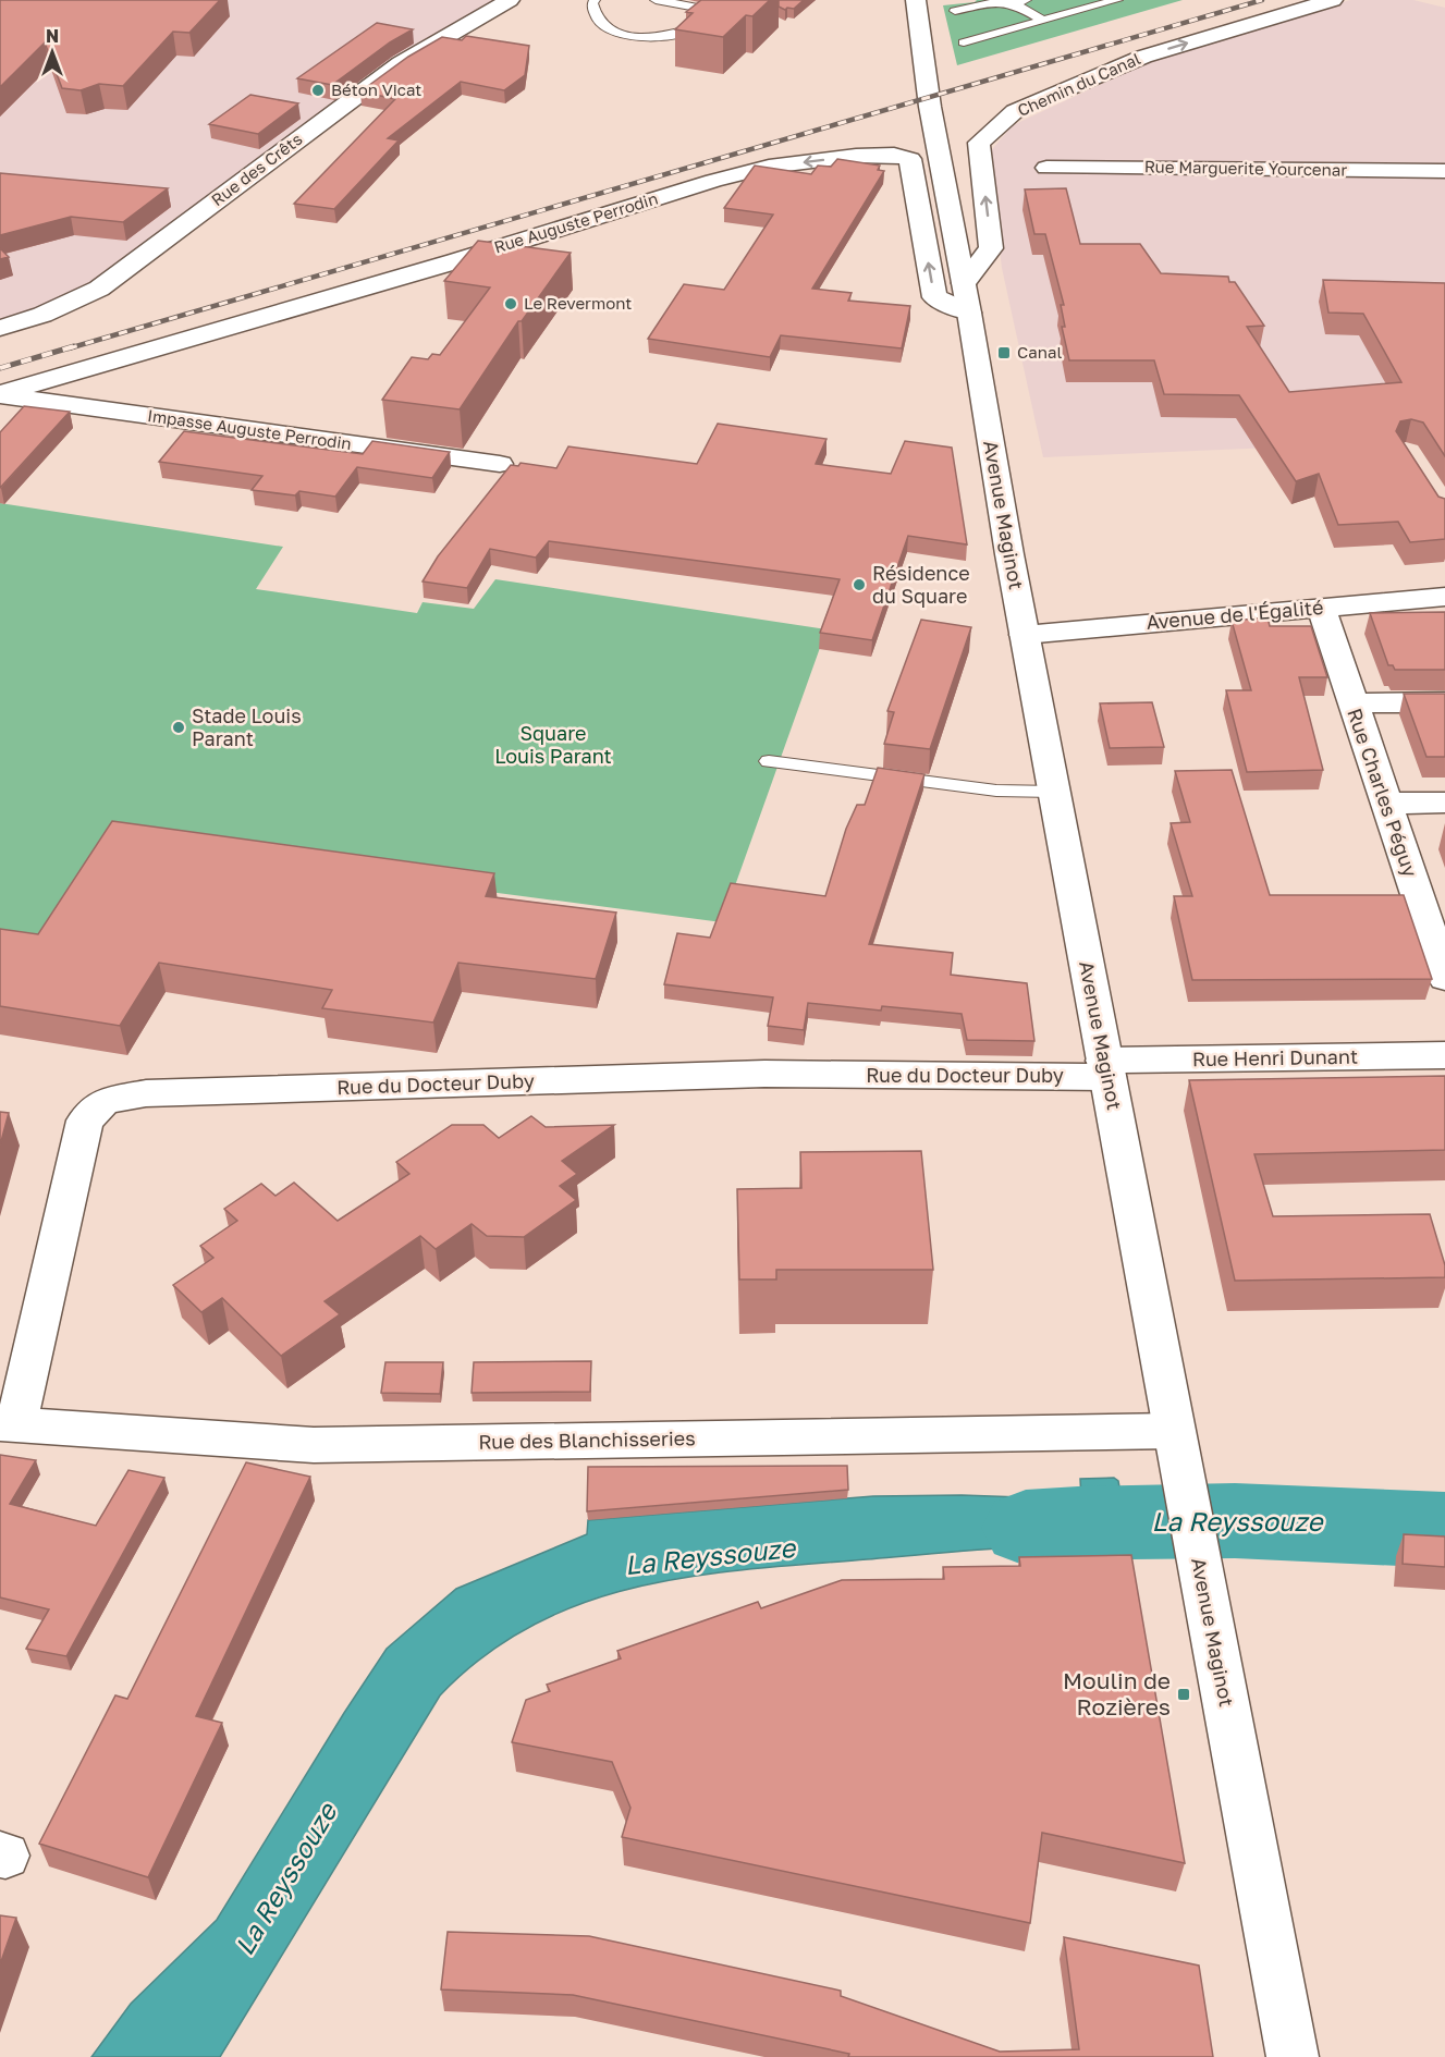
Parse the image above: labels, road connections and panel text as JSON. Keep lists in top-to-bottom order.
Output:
{
  "streets": {
    "street": [
      "Chemin du Canal",
      "Rue Marguerite Yourcenar",
      "Rue des Crêts",
      "Rue Auguste Perrodin",
      "Impasse Auguste Perrodin",
      "Avenue Maginot",
      "Avenue de l'Égalité",
      "Rue Charles Péguy",
      "Rue Henri Dunant",
      "Rue du Docteur Duby",
      "Rue des Blanchisseries"
    ]
  },
  "crossings": [
    ["Chemin du Canal", "Rue Auguste Perrodin"],
    ["Chemin du Canal", "Avenue Maginot"],
    ["Rue Auguste Perrodin", "Impasse Auguste Perrodin"],
    ["Rue Auguste Perrodin", "Avenue Maginot"],
    ["Avenue Maginot", "Avenue de l'Égalité"],
    ["Avenue Maginot", "Rue Henri Dunant"],
    ["Avenue Maginot", "Rue du Docteur Duby"],
    ["Avenue Maginot", "Rue des Blanchisseries"],
    ["Avenue de l'Égalité", "Rue Charles Péguy"],
    ["Rue Henri Dunant", "Rue du Docteur Duby"],
    ["Rue du Docteur Duby", "Rue des Blanchisseries"]
  ],
  "one_way": ["Chemin du Canal", "Rue Auguste Perrodin"],
  "water": ["La Reyssouze"],
  "parks": ["Square Louis Parant"],
  "places": {
    "other": [
      "Béton Vicat",
      "Le Revermont",
      "Résidence du Square",
      "Stade Louis Parant"
    ],
    "transit": ["Canal", "Moulin de Rozières"]
  },
  "north": "top"
}
